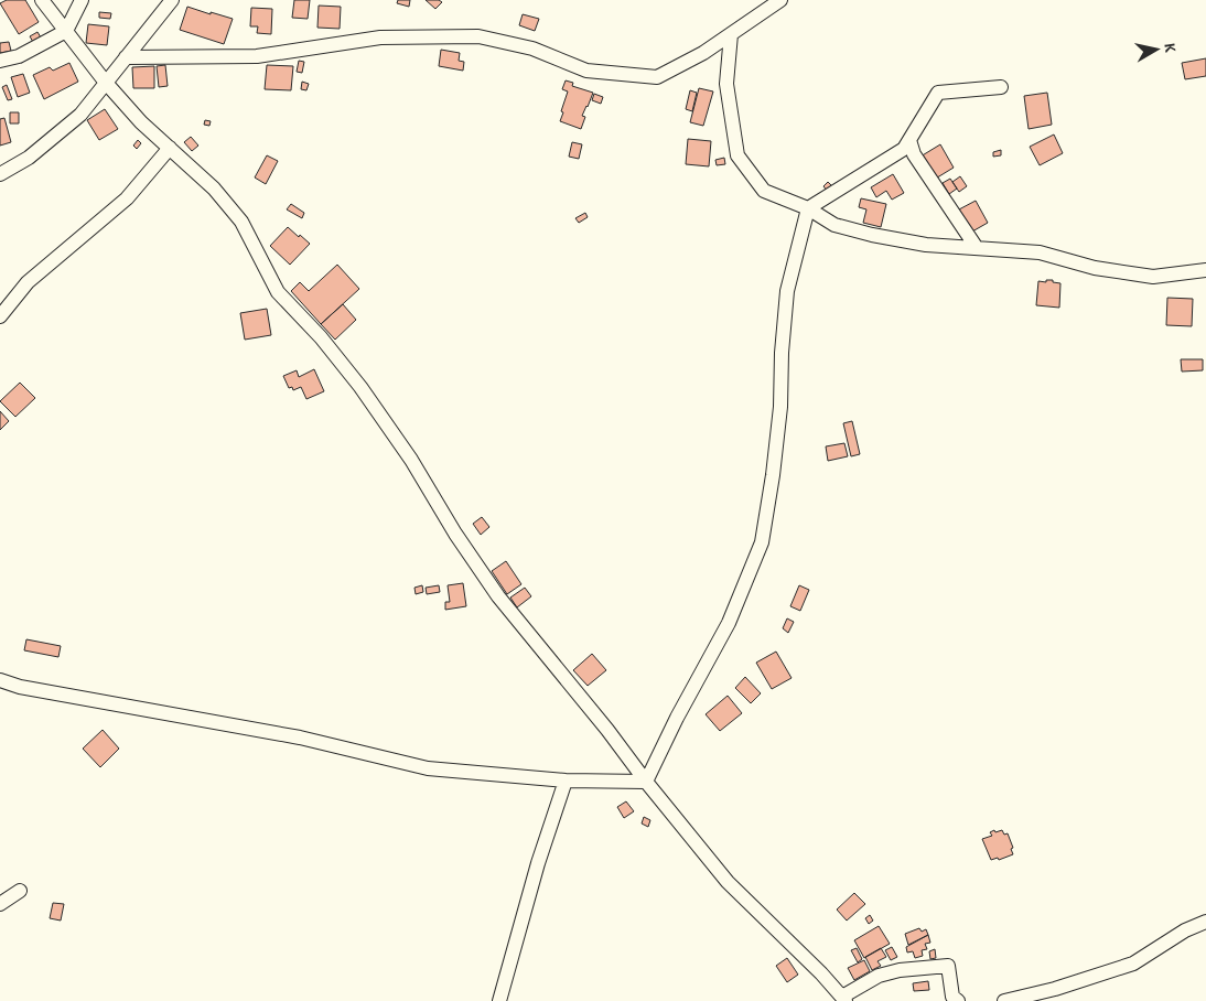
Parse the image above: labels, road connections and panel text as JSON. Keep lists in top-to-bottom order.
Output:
{
  "north": "right"
}
